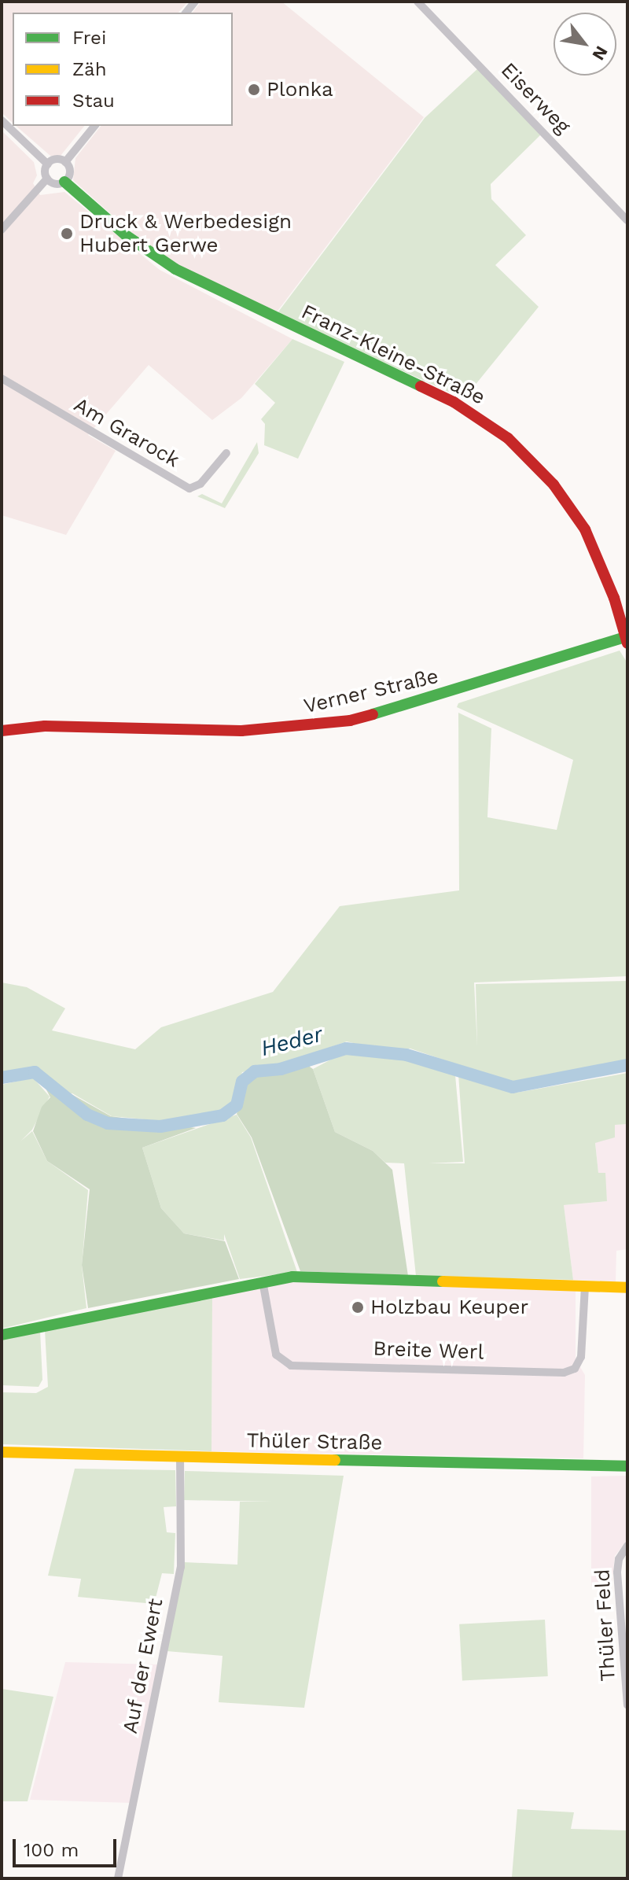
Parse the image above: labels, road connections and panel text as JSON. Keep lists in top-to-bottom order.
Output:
{
  "streets": {
    "street": [
      "Eiserweg",
      "Franz-Kleine-Straße",
      "Am Grarock",
      "Verner Straße",
      "Breite Werl",
      "Thüler Straße",
      "Thüler Feld",
      "Auf der Ewert"
    ]
  },
  "crossings": [
    ["Franz-Kleine-Straße", "Verner Straße"],
    ["Thüler Straße", "Auf der Ewert"]
  ],
  "water": ["Heder"],
  "places": ["Plonka", "Druck & Werbedesign Hubert Gerwe", "Holzbau Keuper"],
  "legend": ["Frei", "Zäh", "Stau"],
  "scale_bar": "100 m",
  "north": "bottom right"
}
